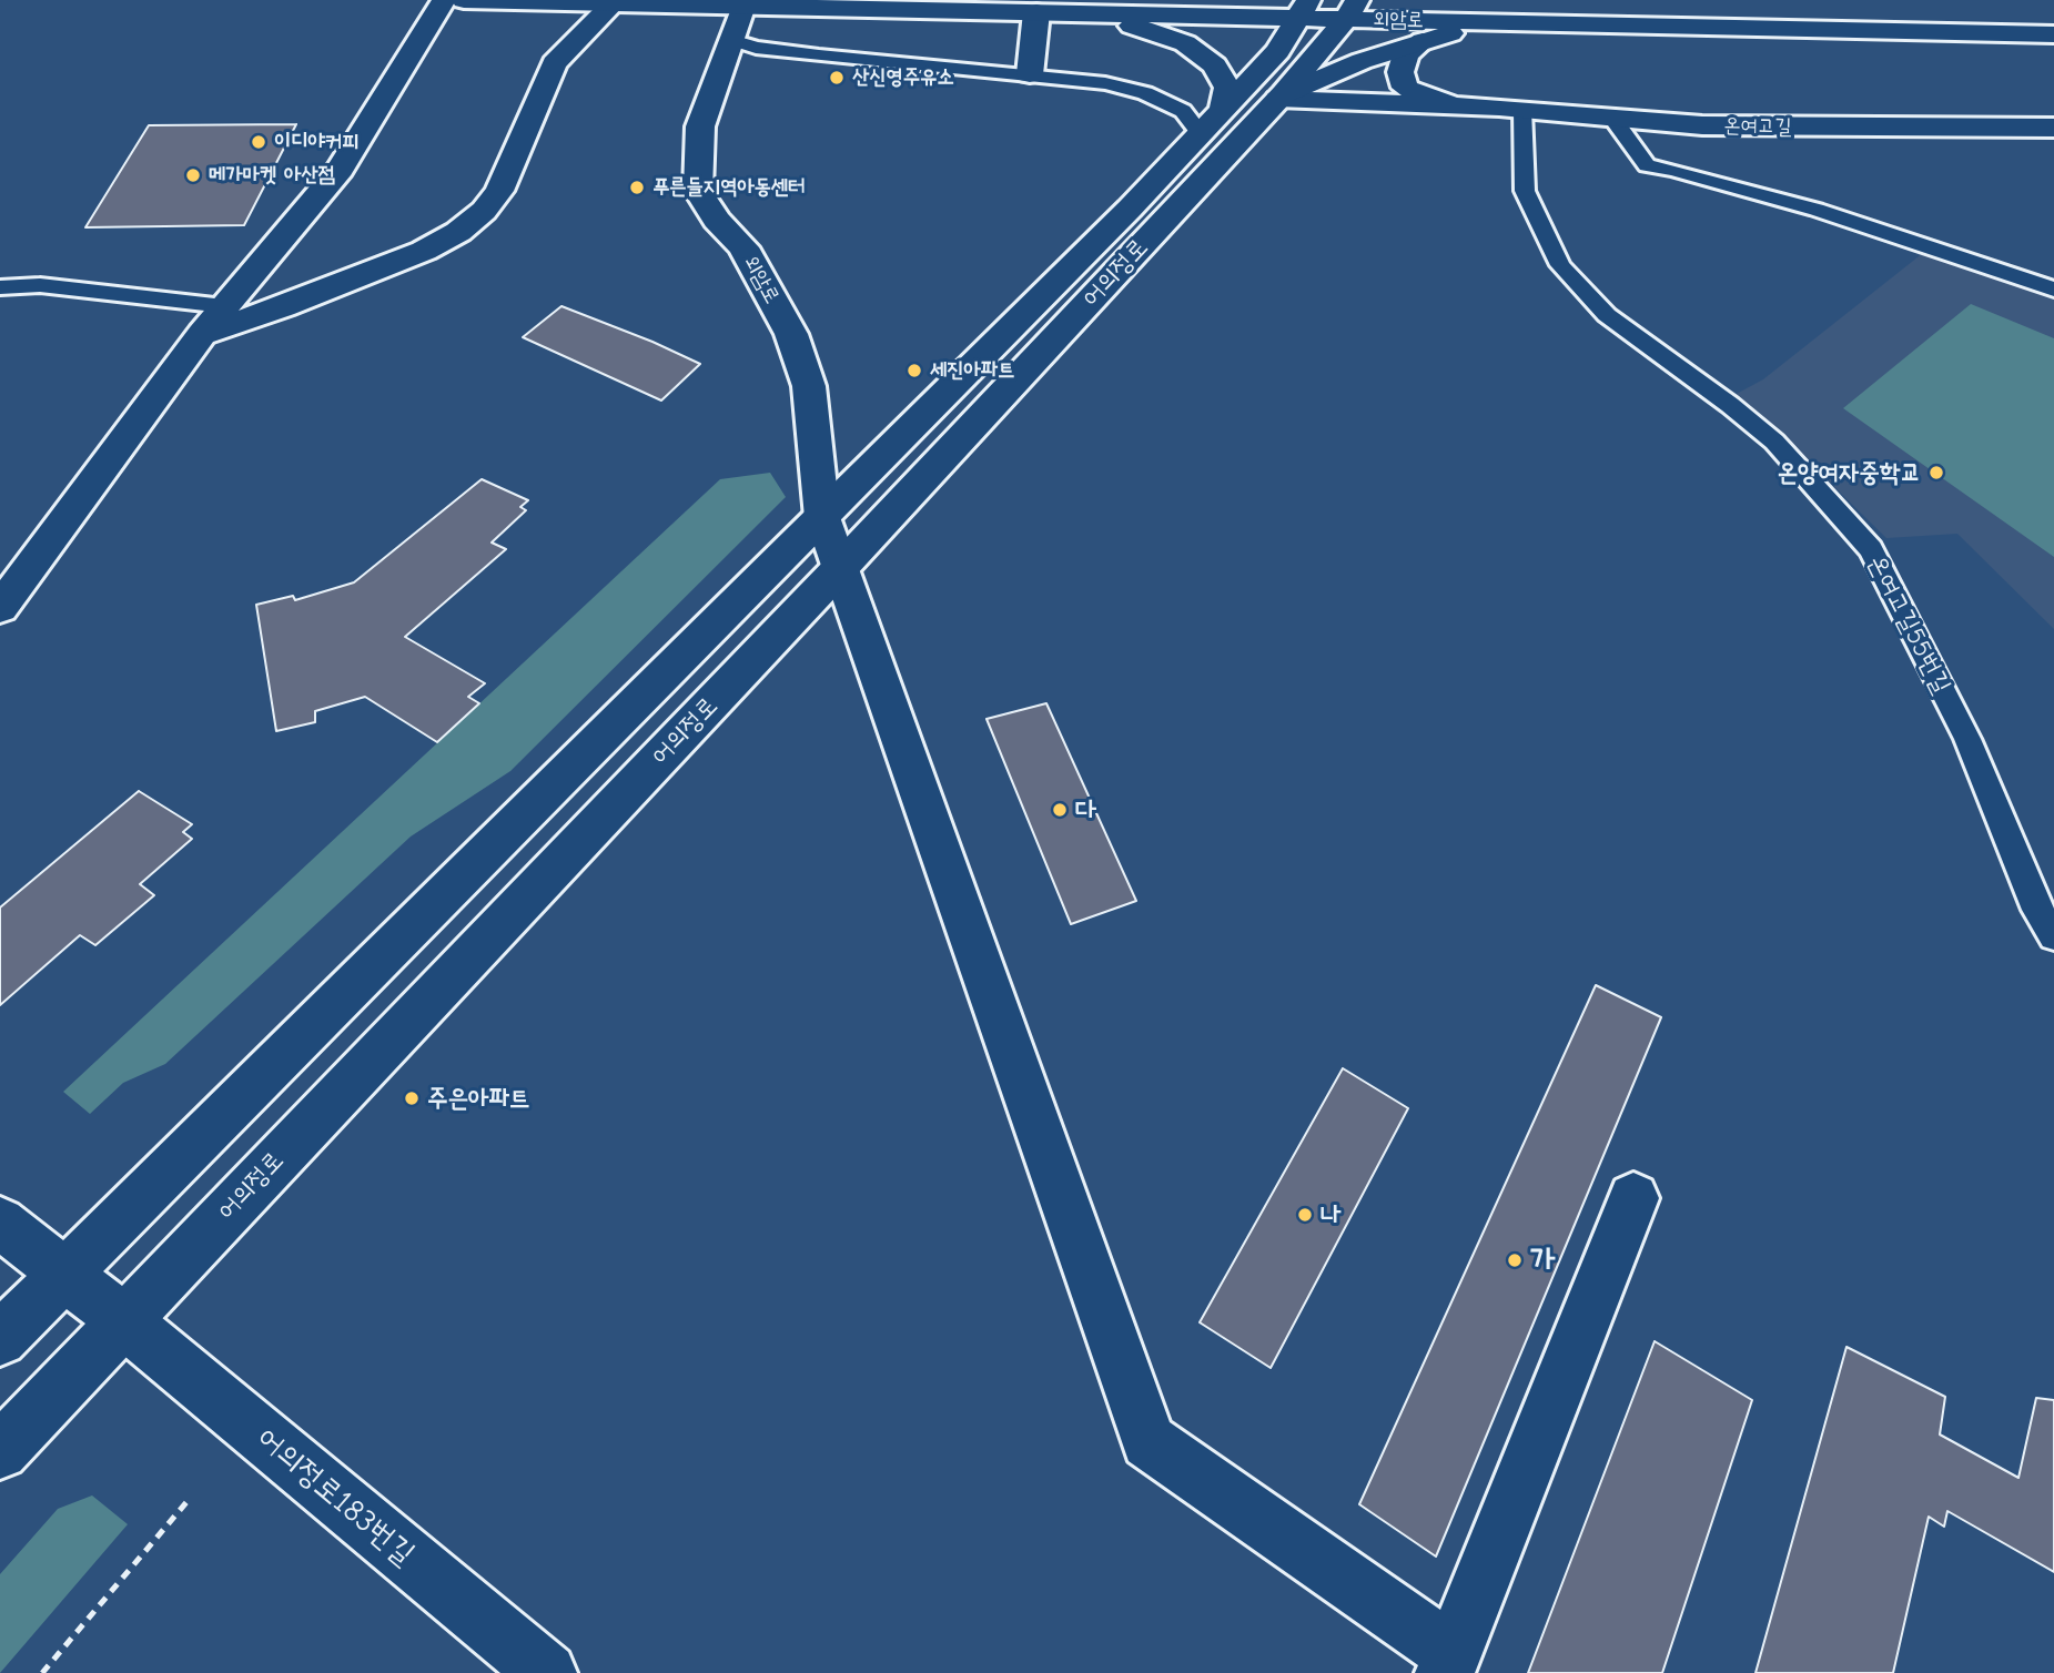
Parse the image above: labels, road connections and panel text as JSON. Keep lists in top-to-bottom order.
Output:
{
  "streets": {
    "main road": [
      "외암로",
      "온여고길",
      "어의정로",
      "어의정로183번길"
    ],
    "lane": ["온여고길55번길"]
  },
  "crossings": [
    ["외암로", "어의정로"],
    ["온여고길", "어의정로"],
    ["온여고길", "온여고길55번길"],
    ["어의정로", "어의정로183번길"]
  ],
  "places": [
    "산신영주유소",
    "이디야커피",
    "메가마켓 아산점",
    "푸른들지역아동센터",
    "세진아파트",
    "온양여자중학교",
    "다",
    "주은아파트",
    "나",
    "가"
  ]
}
